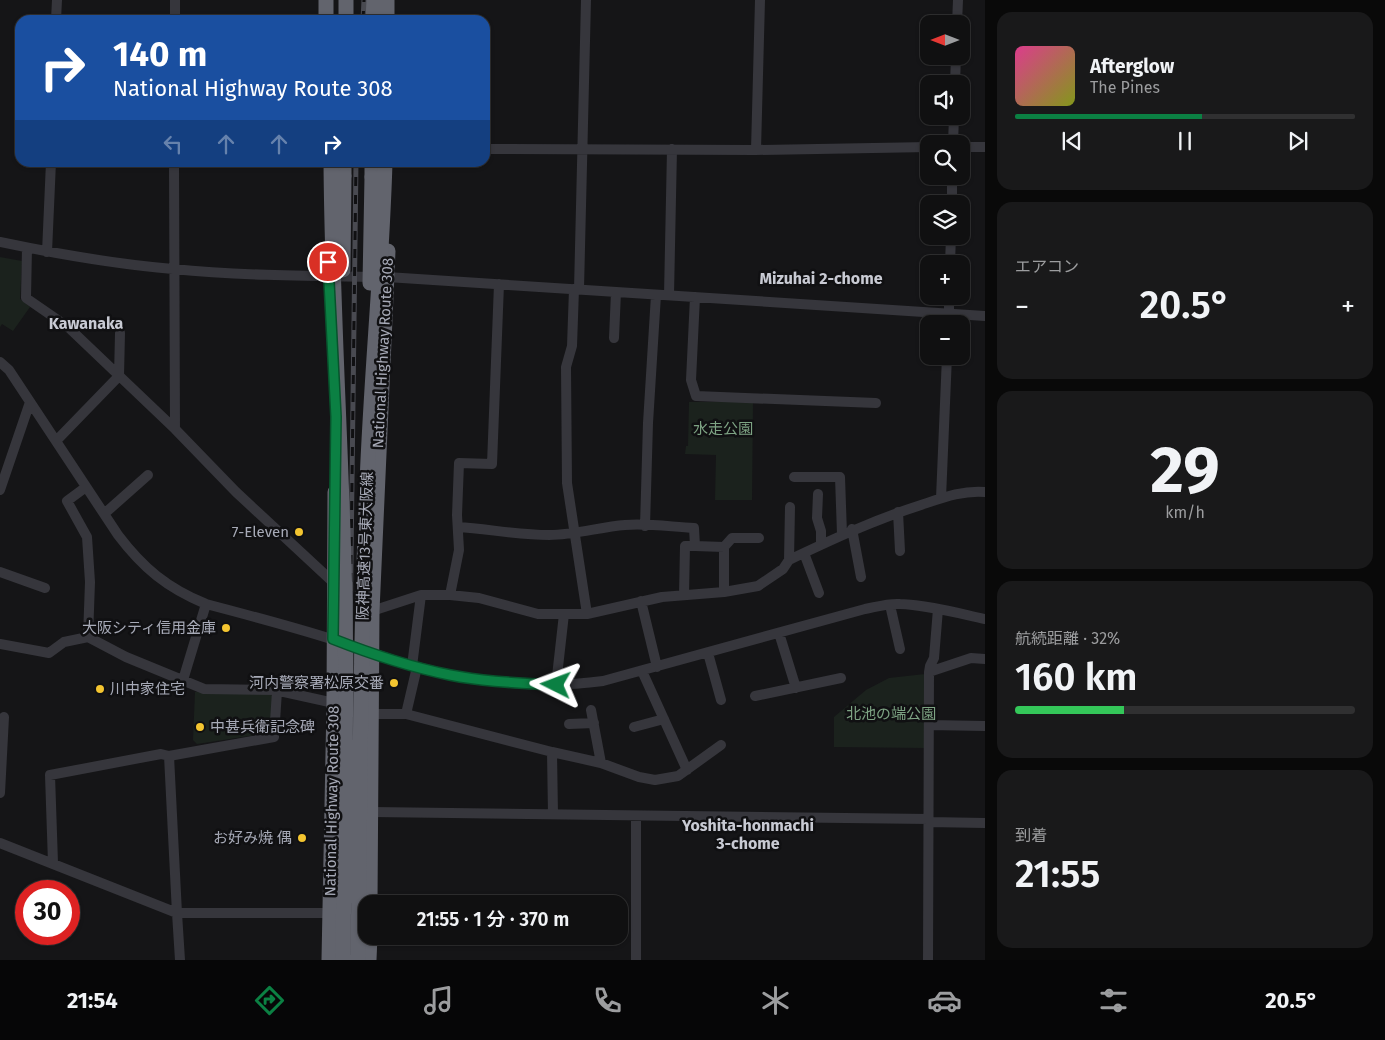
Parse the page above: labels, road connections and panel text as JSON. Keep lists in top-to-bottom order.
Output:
{
  "streets": {
    "highway": ["National Highway Route 308", "阪神高速13号東大阪線"]
  },
  "districts": ["Mizuhai 2-chome", "Kawanaka", "Yoshita-honmachi 3-chome"],
  "parks": ["水走公園", "北池の端公園"],
  "places": [
    "7-Eleven",
    "大阪シティ信用金庫",
    "河内警察署松原交番",
    "川中家住宅",
    "中甚兵衛記念碑",
    "お好み焼 偶"
  ],
  "north": "left",
  "page": {
    "map_buttons": ["+", "−"],
    "turn": ["140 m", "National Highway Route 308"],
    "song": ["Afterglow", "The Pines"],
    "tile": [
      "エアコン",
      ["29", "km/h"],
      ["航続距離 · 32%", "160 km"],
      ["到着", "21:55"]
    ],
    "heat": ["−", "20.5°", "+"],
    "limit": "30",
    "trip": "21:55 · 1 分 · 370 m",
    "tabs": ["21:54", "20.5°"]
  }
}
